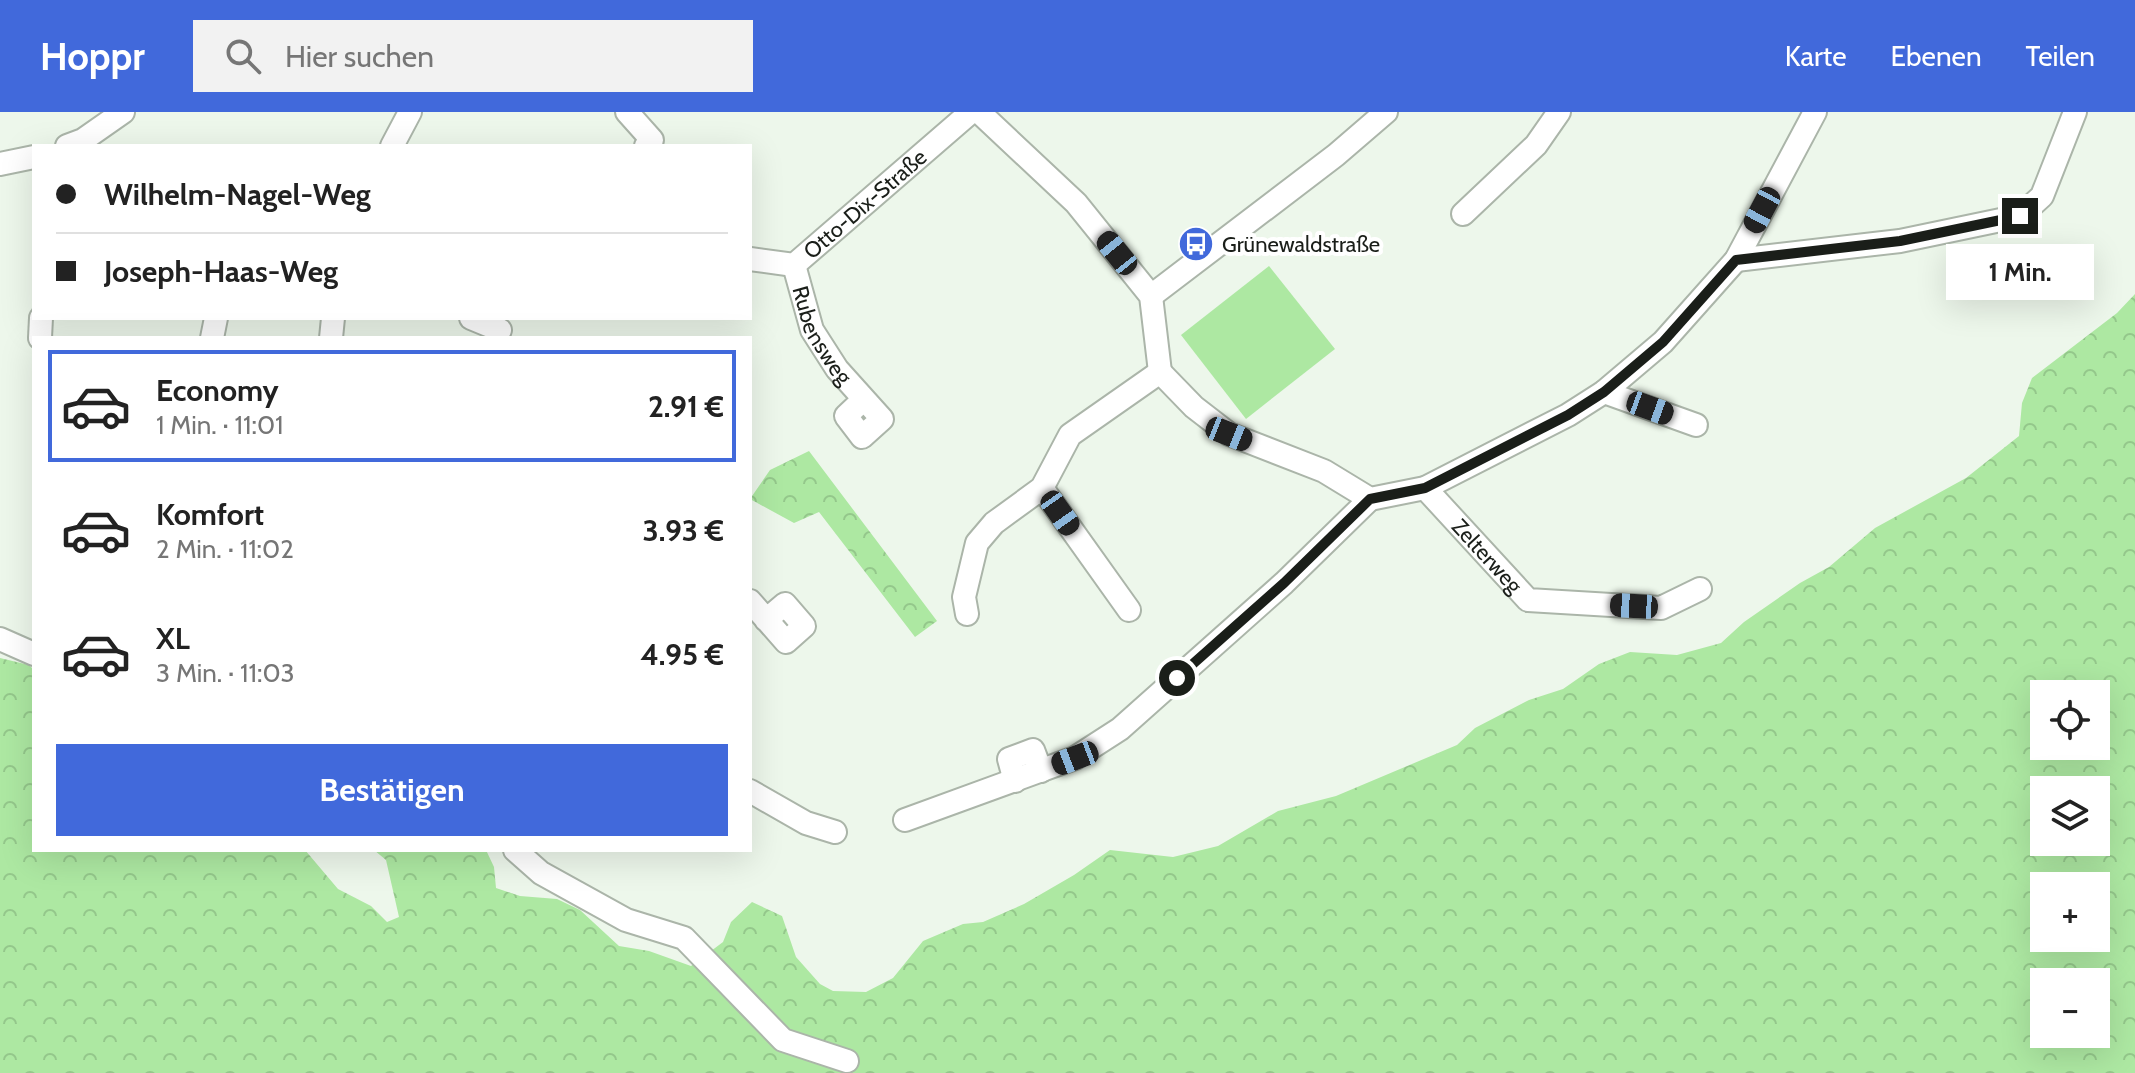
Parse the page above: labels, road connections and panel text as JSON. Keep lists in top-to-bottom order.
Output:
{
  "streets": {
    "street": ["Otto-Dix-Straße", "Rubensweg", "Zelterweg"]
  },
  "crossings": [
    ["Otto-Dix-Straße", "Rubensweg"]
  ],
  "places": {
    "bus stop": ["Grünewaldstraße"]
  },
  "page": {
    "header": "Hoppr",
    "search": "Hier suchen",
    "nav": ["Karte", "Ebenen", "Teilen"],
    "banner": ["Wilhelm-Nagel-Weg", "Joseph-Haas-Weg"],
    "bubble": "1 Min.",
    "list": [
      {
        "name": "Economy",
        "note": "1 Min. · 11:01",
        "value": "2.91 €"
      },
      {
        "name": "Komfort",
        "note": "2 Min. · 11:02",
        "value": "3.93 €"
      },
      {
        "name": "XL",
        "note": "3 Min. · 11:03",
        "value": "4.95 €"
      }
    ],
    "map_buttons": ["+", "−"],
    "buttons": "Bestätigen"
  }
}
